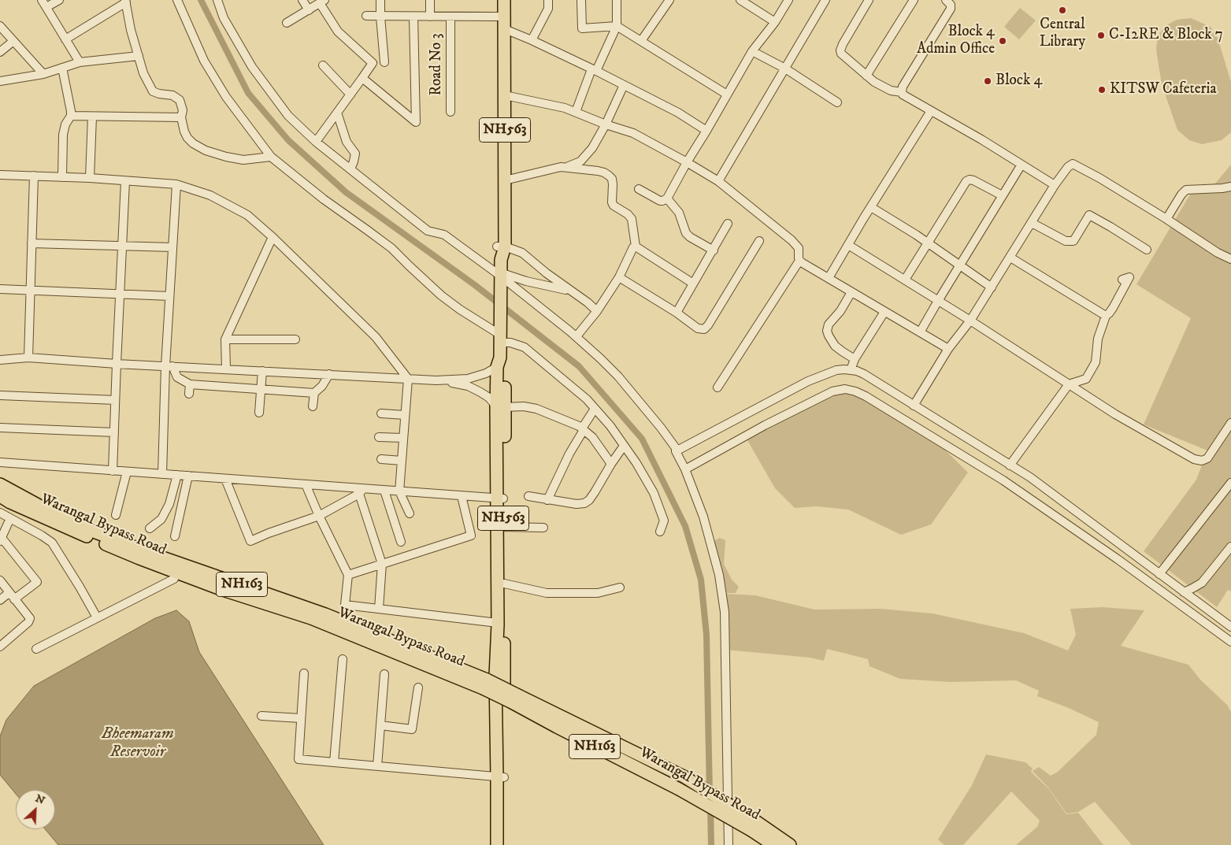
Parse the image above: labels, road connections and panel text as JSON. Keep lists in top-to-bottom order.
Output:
{
  "streets": {
    "highway": ["NH563", "Warangal Bypass Road", "NH163"],
    "street": ["Road No 3"]
  },
  "crossings": [
    ["Warangal Bypass Road", "NH163"]
  ],
  "water": ["Bheemaram Reservoir"],
  "places": [
    "Central Library",
    "C-I2RE & Block 7",
    "Block 4 Admin Office",
    "Block 4",
    "KITSW Cafeteria"
  ],
  "north": "top right"
}
